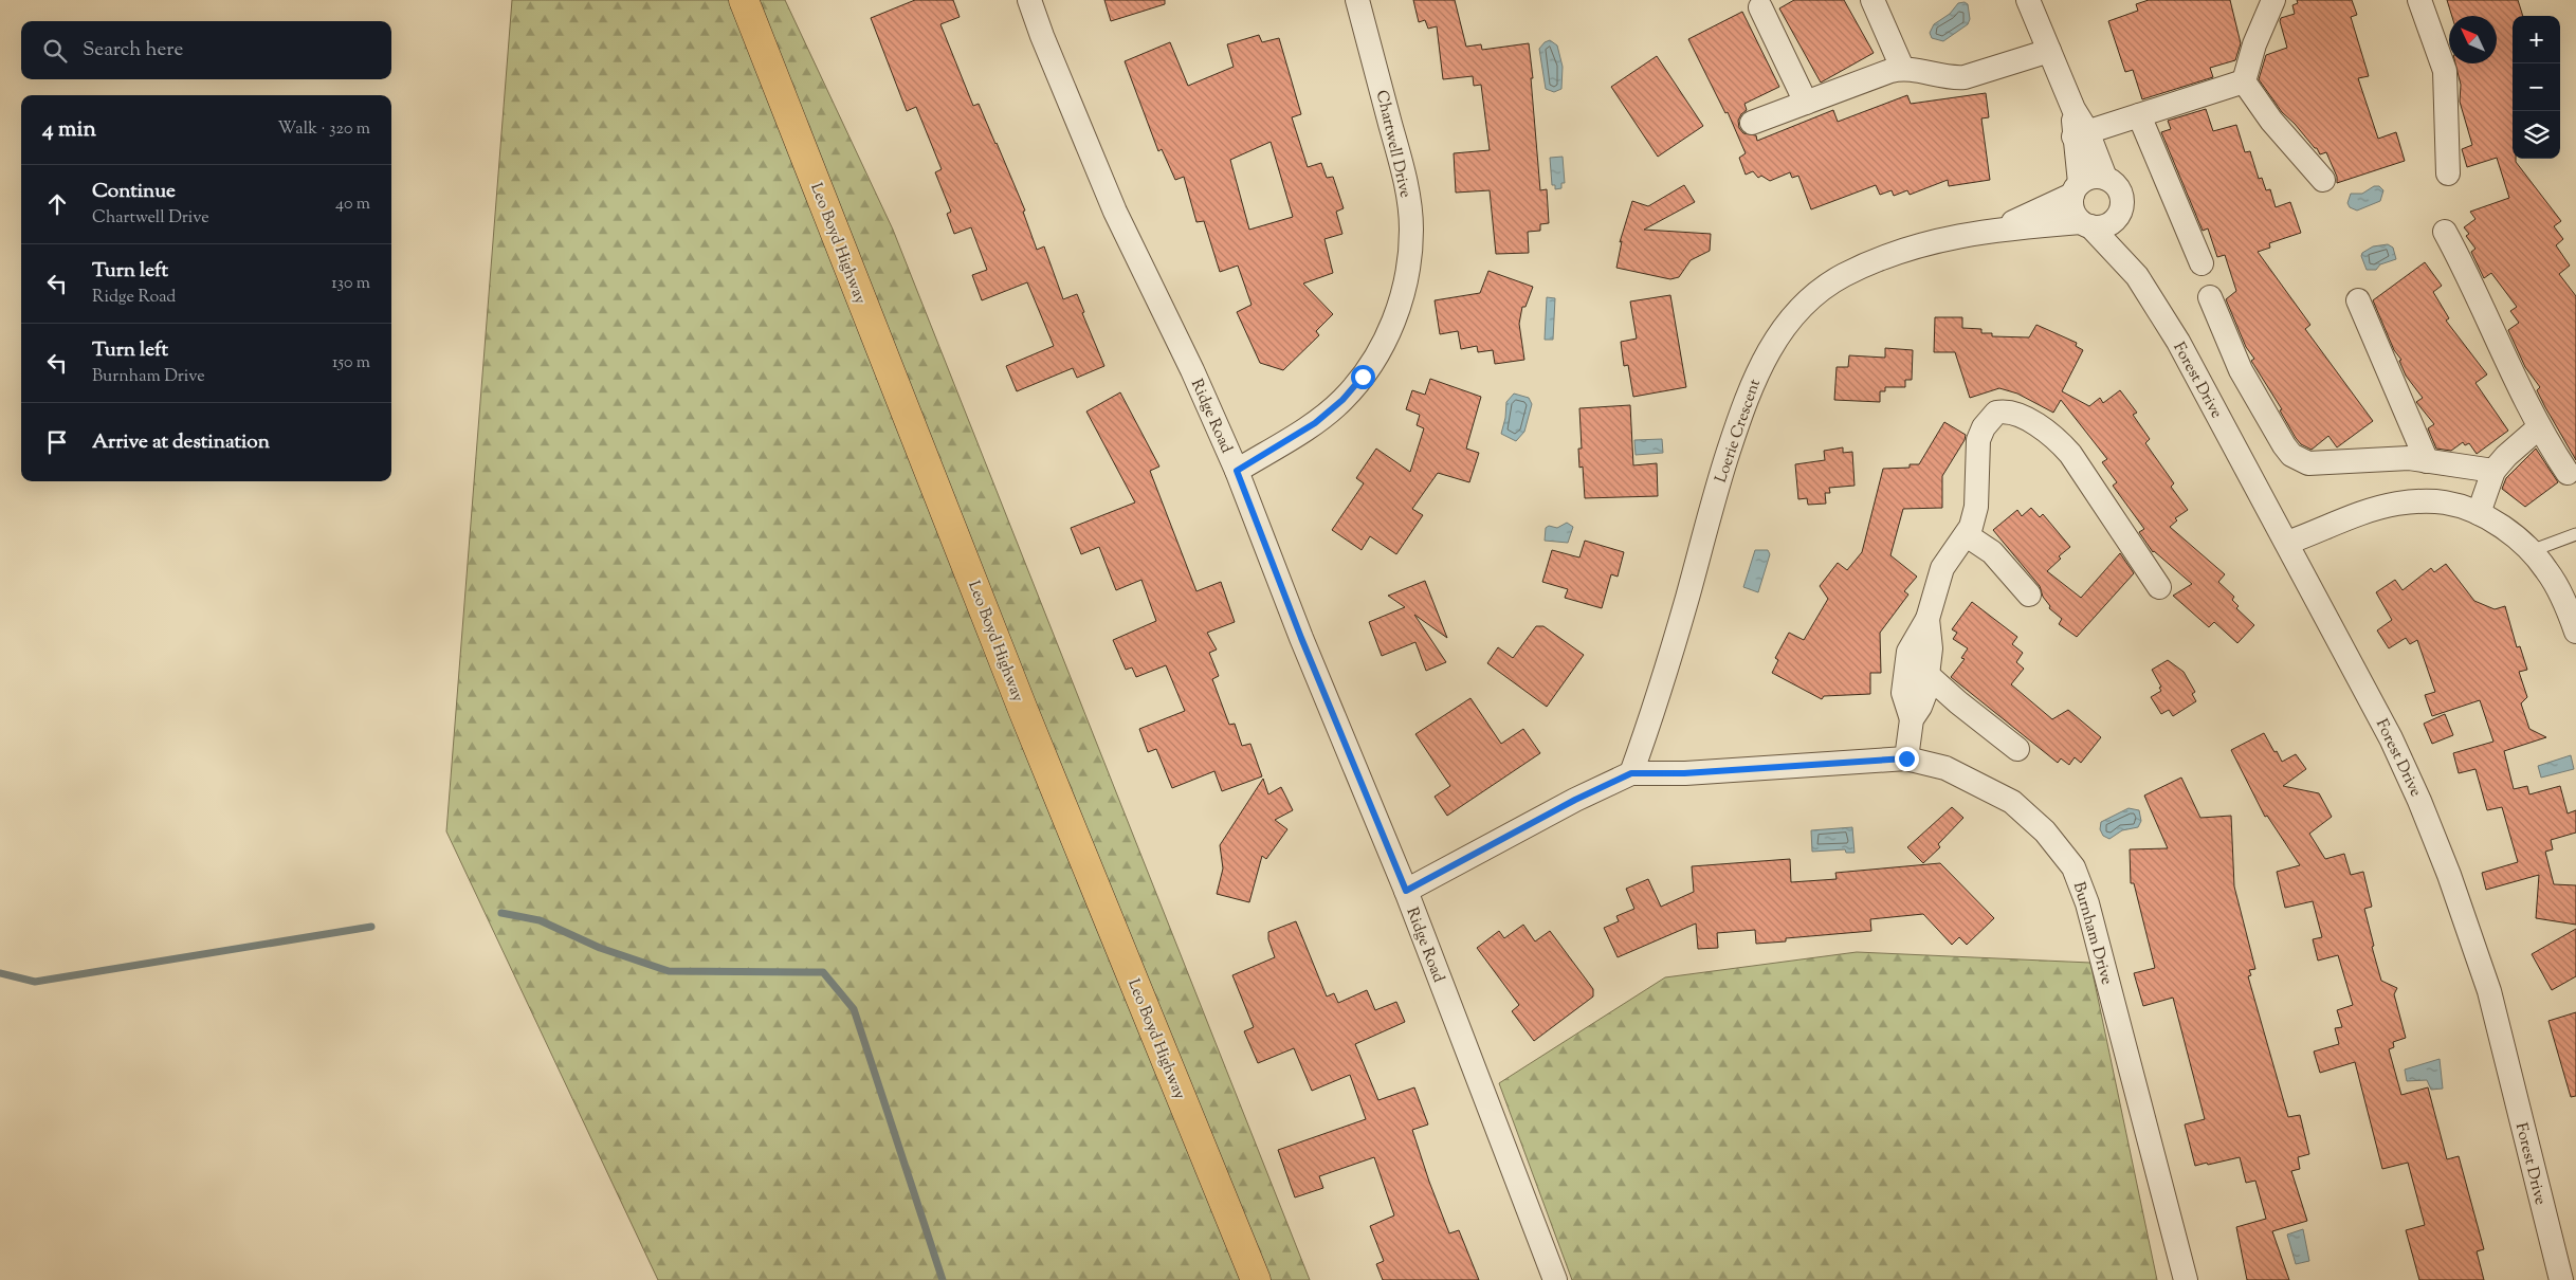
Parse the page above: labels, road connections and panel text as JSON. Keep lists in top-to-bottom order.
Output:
{
  "streets": {
    "highway": ["Leo Boyd Highway"],
    "street": [
      "Chartwell Drive",
      "Forest Drive",
      "Ridge Road",
      "Loerie Crescent",
      "Burnham Drive"
    ]
  },
  "crossings": [
    ["Chartwell Drive", "Ridge Road"],
    ["Forest Drive", "Loerie Crescent"],
    ["Ridge Road", "Burnham Drive"],
    ["Loerie Crescent", "Burnham Drive"]
  ],
  "north": "top left",
  "page": {
    "map_buttons": ["+", "−"],
    "search": "Search here",
    "heading": ["4 min", "Walk · 320 m"],
    "list": [
      ["Continue", "Chartwell Drive", "40 m"],
      ["Turn left", "Ridge Road", "130 m"],
      ["Turn left", "Burnham Drive", "150 m"],
      "Arrive at destination"
    ]
  }
}
